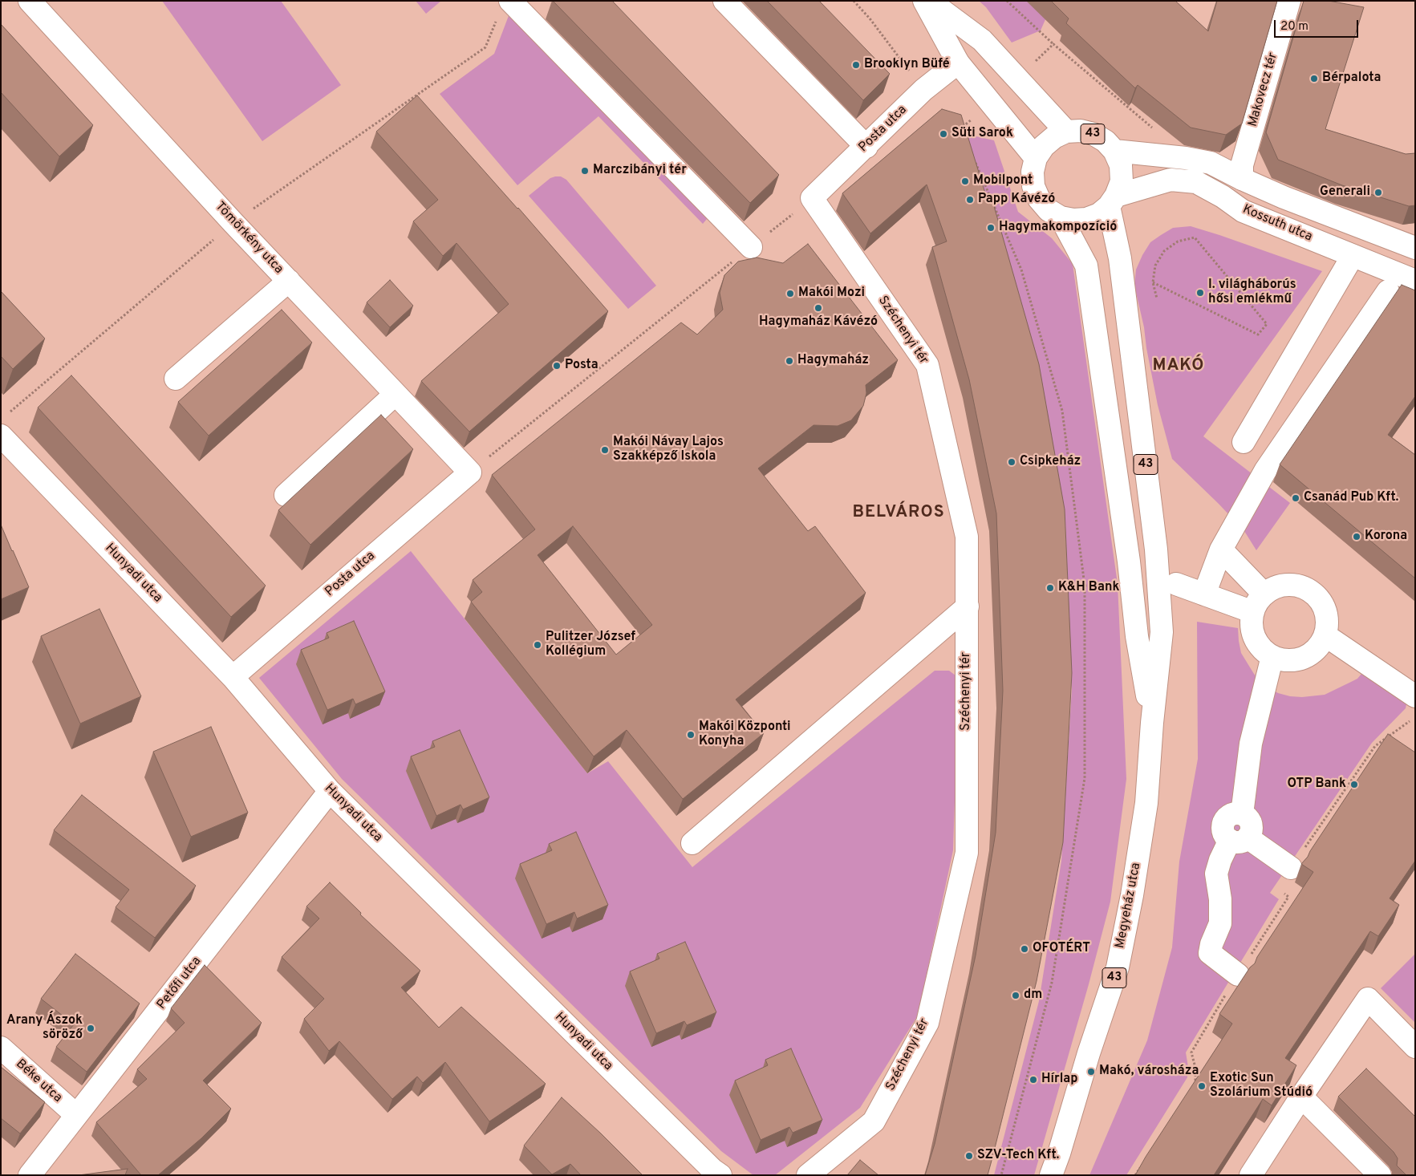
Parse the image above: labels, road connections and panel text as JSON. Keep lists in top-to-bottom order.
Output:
{
  "streets": {
    "street": [
      "Makovecz tér",
      "Posta utca",
      "43",
      "Kossuth utca",
      "Tömörkény utca",
      "Széchenyi tér",
      "Hunyadi utca",
      "Megyeház utca",
      "Petőfi utca",
      "Béke utca"
    ]
  },
  "crossings": [
    ["Makovecz tér", "Kossuth utca"],
    ["Posta utca", "Tömörkény utca"],
    ["Posta utca", "Széchenyi tér"],
    ["Posta utca", "Hunyadi utca"],
    ["43", "Kossuth utca"],
    ["43", "Megyeház utca"],
    ["Hunyadi utca", "Petőfi utca"],
    ["Petőfi utca", "Béke utca"]
  ],
  "districts": ["MAKÓ", "BELVÁROS"],
  "places": [
    "Brooklyn Büfé",
    "Bérpalota",
    "Süti Sarok",
    "Marczibányi tér",
    "Mobilpont",
    "Generali",
    "Papp Kávézó",
    "Hagymakompozíció",
    "I. világháborús hősi emlékmű",
    "Makói Mozi",
    "Hagymaház Kávézó",
    "Hagymaház",
    "Posta",
    "Makói Návay Lajos Szakképző Iskola",
    "Csipkeház",
    "Csanád Pub Kft.",
    "Korona",
    "K&H Bank",
    "Pulitzer József Kollégium",
    "Makói Központi Konyha",
    "OTP Bank",
    "OFOTÉRT",
    "dm",
    "Arany Ászok söröző",
    "Makó, városháza",
    "Hírlap",
    "Exotic Sun Szolárium Stúdió",
    "SZV-Tech Kft."
  ],
  "scale_bar": "20 m"
}
